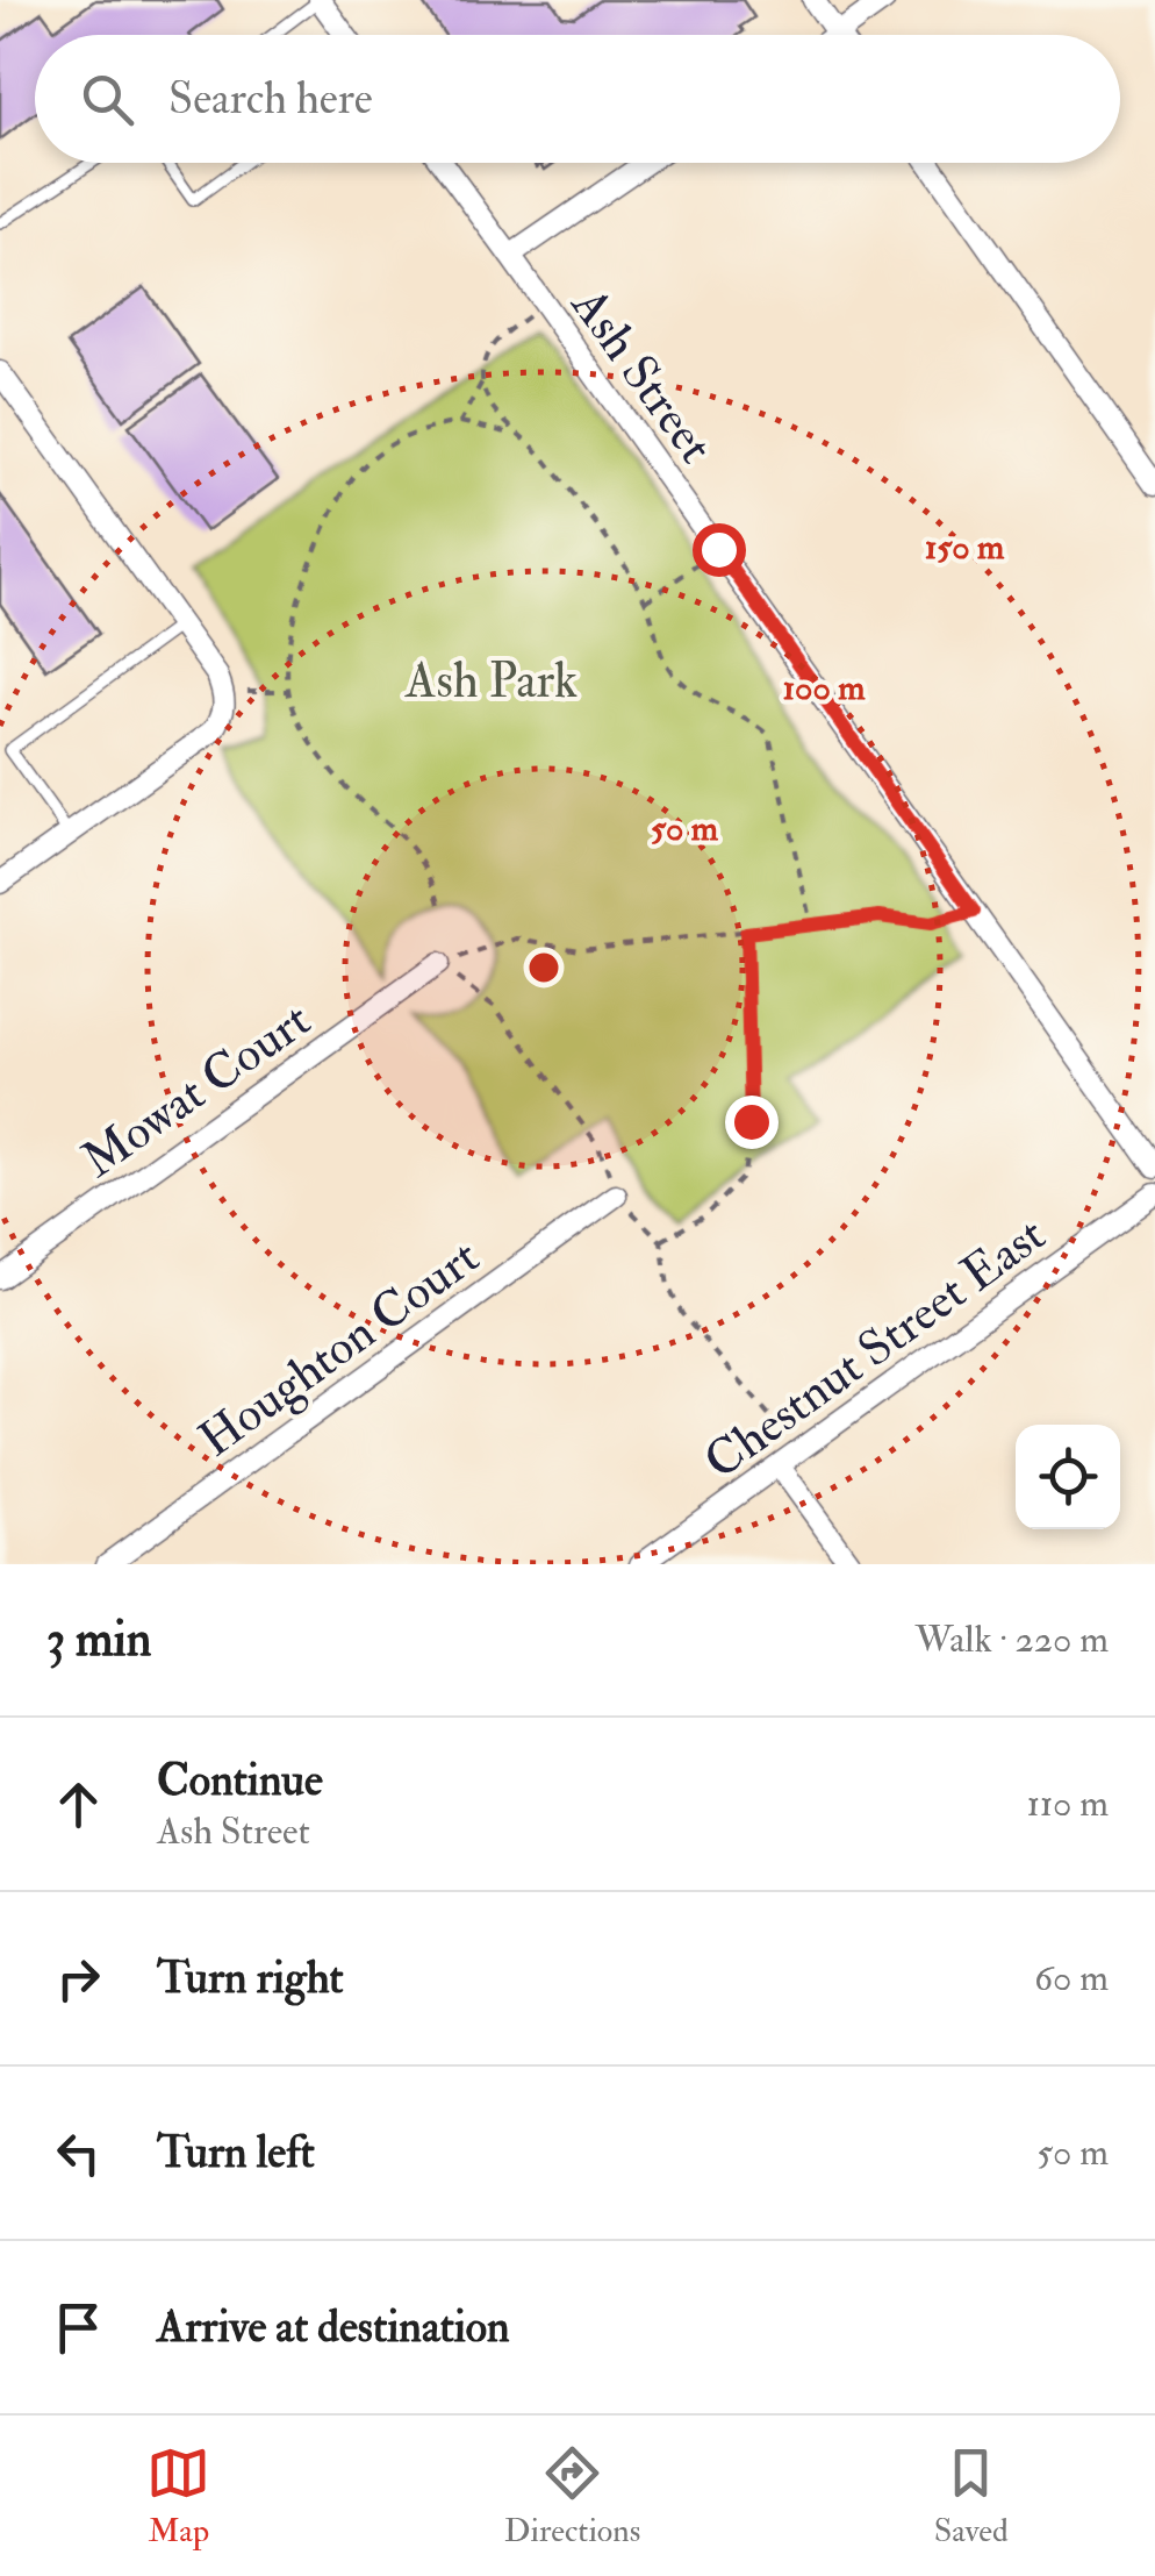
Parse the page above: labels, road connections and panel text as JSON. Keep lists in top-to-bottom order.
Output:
{
  "streets": {
    "street": [
      "Ash Street",
      "Mowat Court",
      "Houghton Court",
      "Chestnut Street East"
    ]
  },
  "parks": ["Ash Park"],
  "page": {
    "search": "Search here",
    "heading": ["3 min", "Walk · 220 m"],
    "list": [
      ["Continue", "Ash Street", "110 m"],
      ["Turn right", "60 m"],
      ["Turn left", "50 m"],
      "Arrive at destination"
    ],
    "nav": ["Map", "Directions", "Saved"]
  },
  "rings": ["150 m", "100 m", "50 m"]
}
